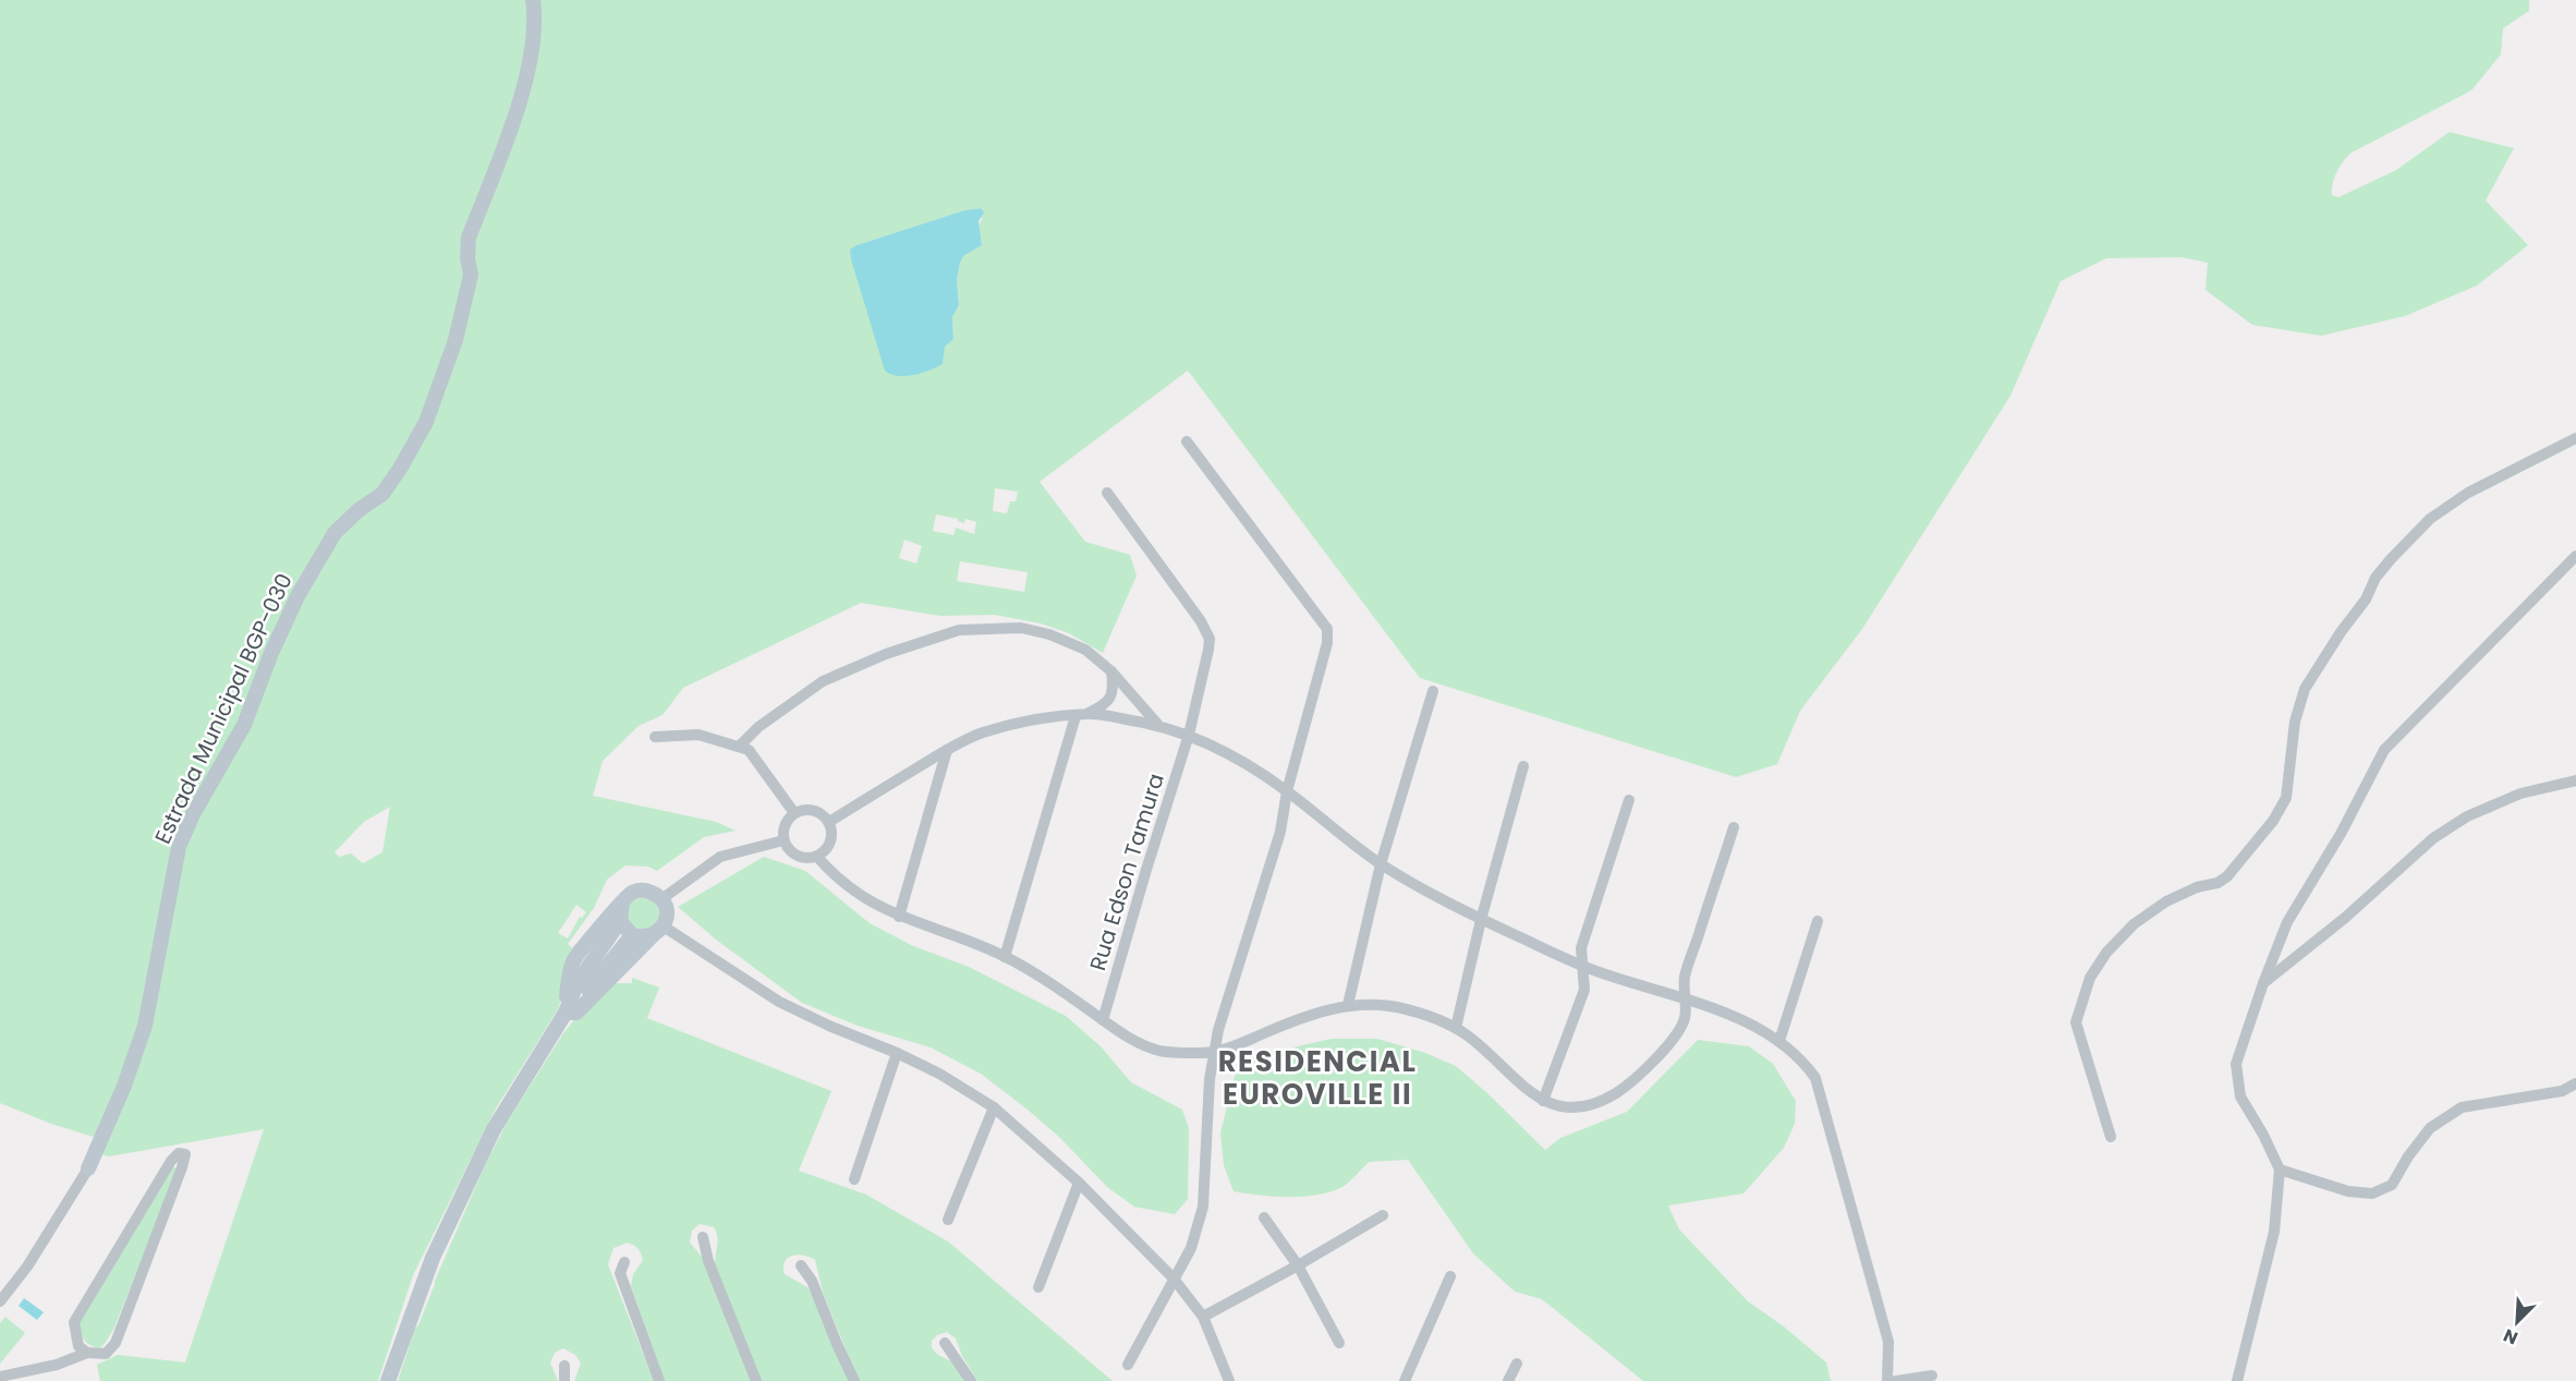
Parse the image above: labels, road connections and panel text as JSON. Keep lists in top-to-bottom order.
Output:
{
  "streets": {
    "street": ["Estrada Municipal BGP-030", "Rua Edson Tamura"]
  },
  "districts": ["RESIDENCIAL EUROVILLE II"],
  "north": "bottom left"
}
